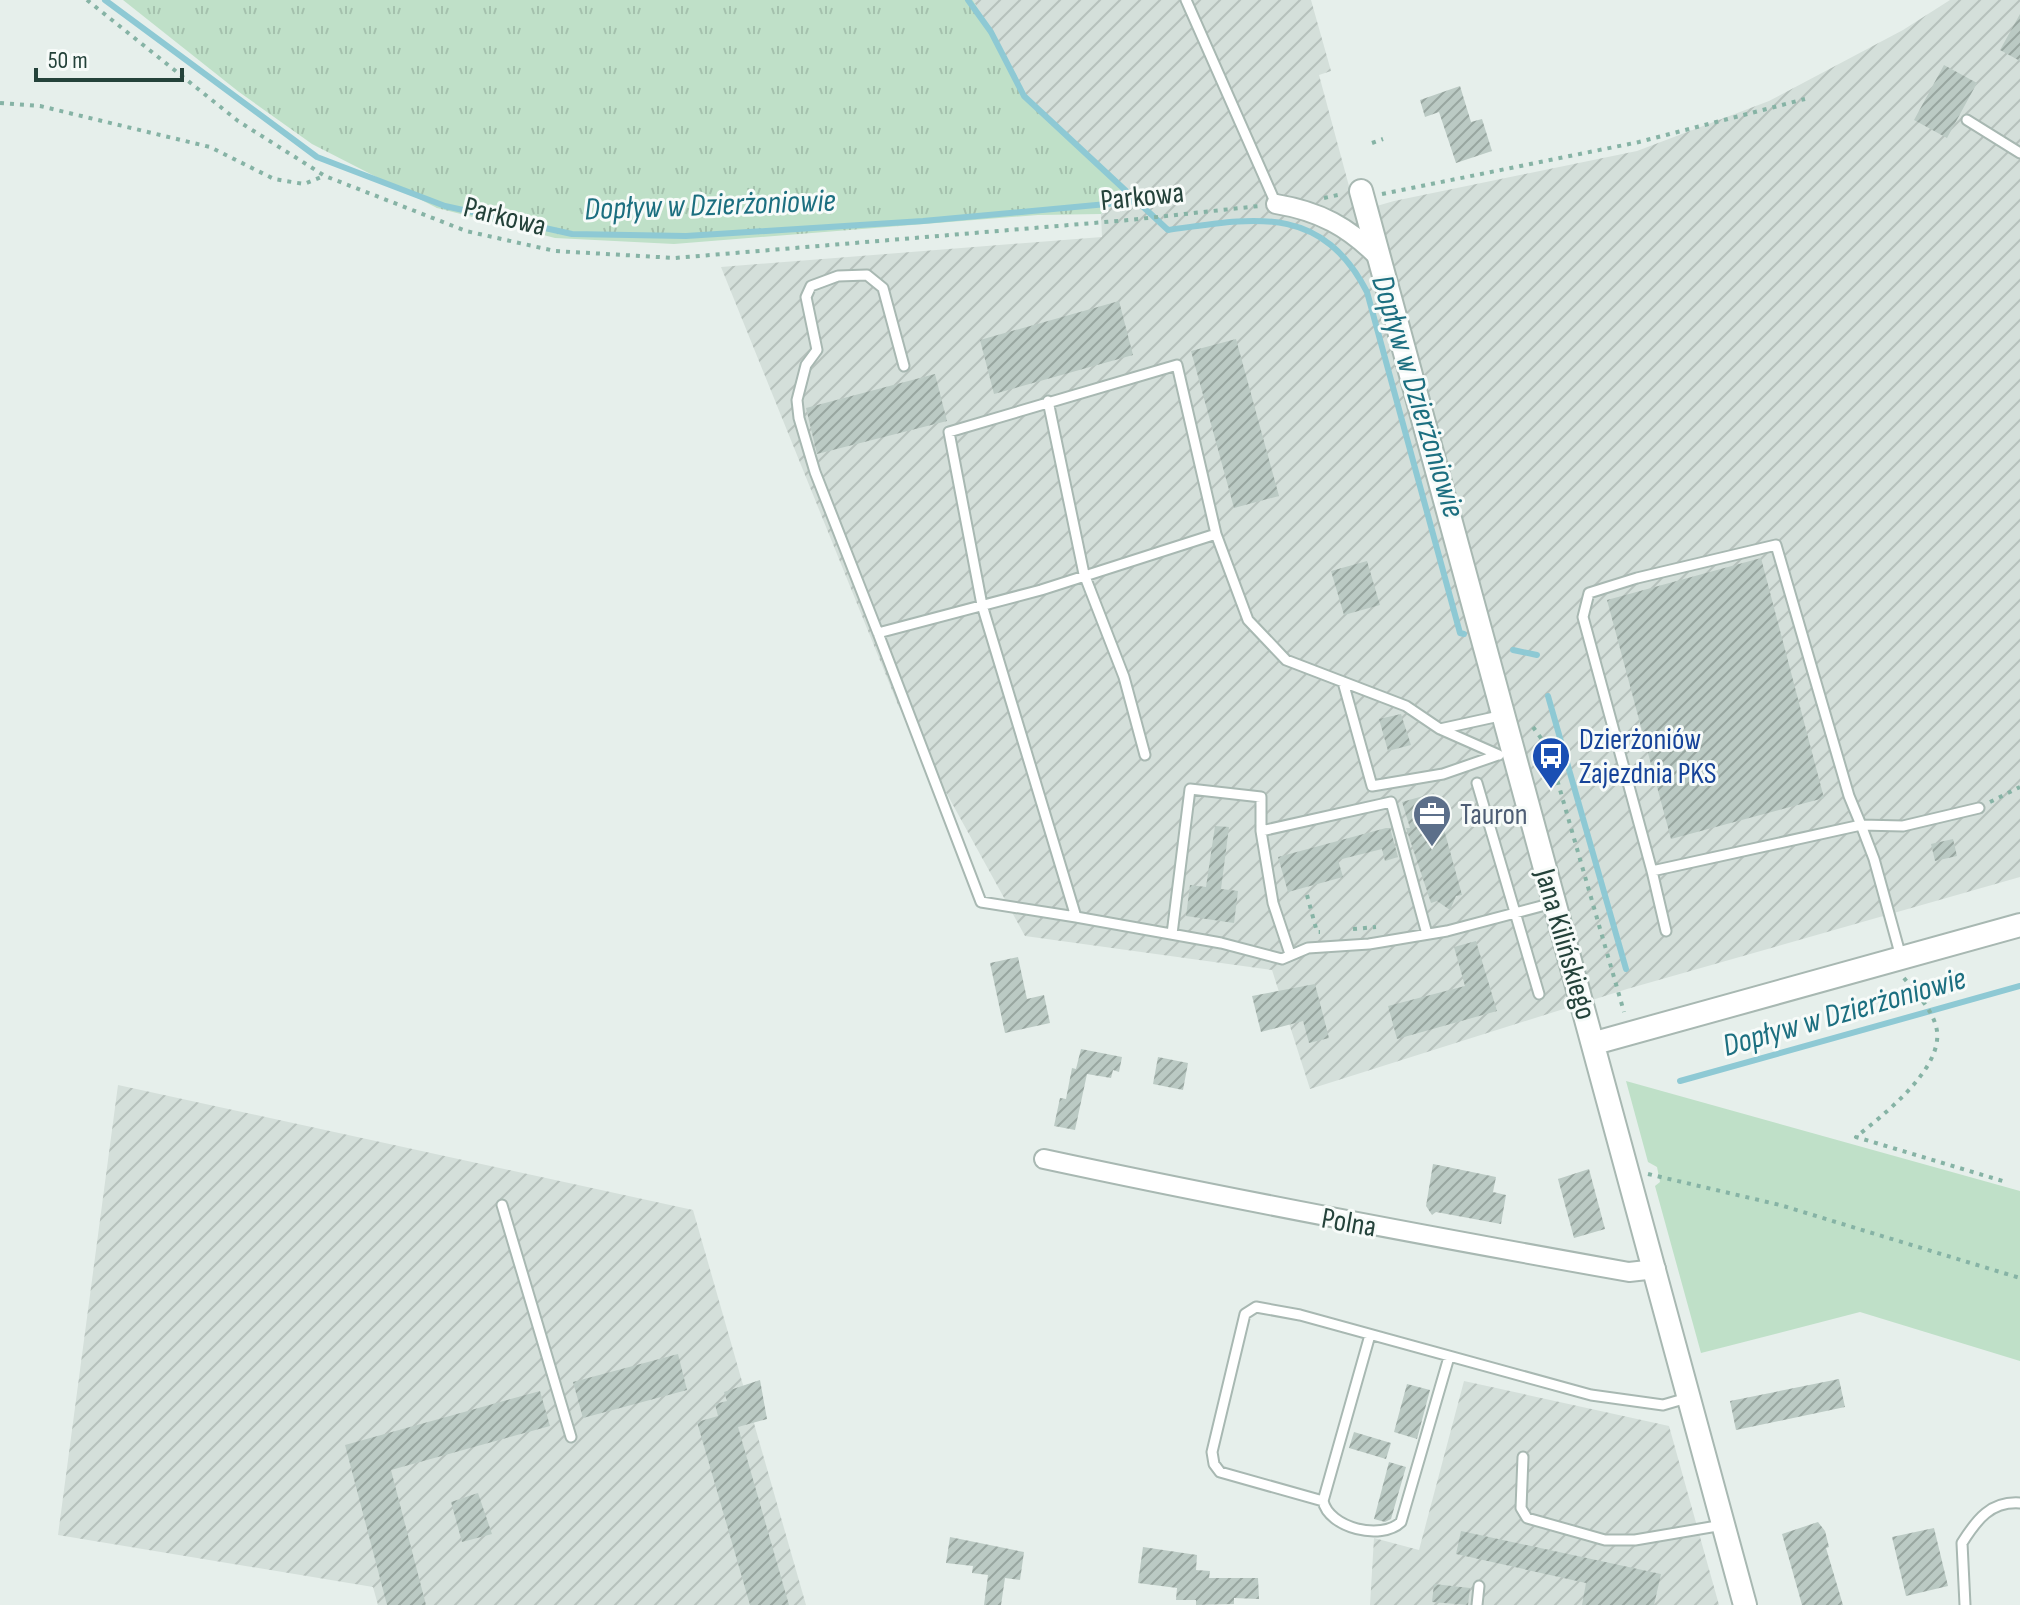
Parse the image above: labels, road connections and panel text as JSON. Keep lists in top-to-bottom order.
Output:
{
  "streets": {
    "street": ["Jana Kilińskiego", "Polna"],
    "path": ["Parkowa"]
  },
  "crossings": [
    ["Jana Kilińskiego", "Polna"]
  ],
  "water": ["Dopływ w Dzierżoniowie"],
  "places": {
    "bus stop": ["Dzierżoniów Zajezdnia PKS"],
    "office": ["Tauron"]
  },
  "scale_bar": "50 m"
}
